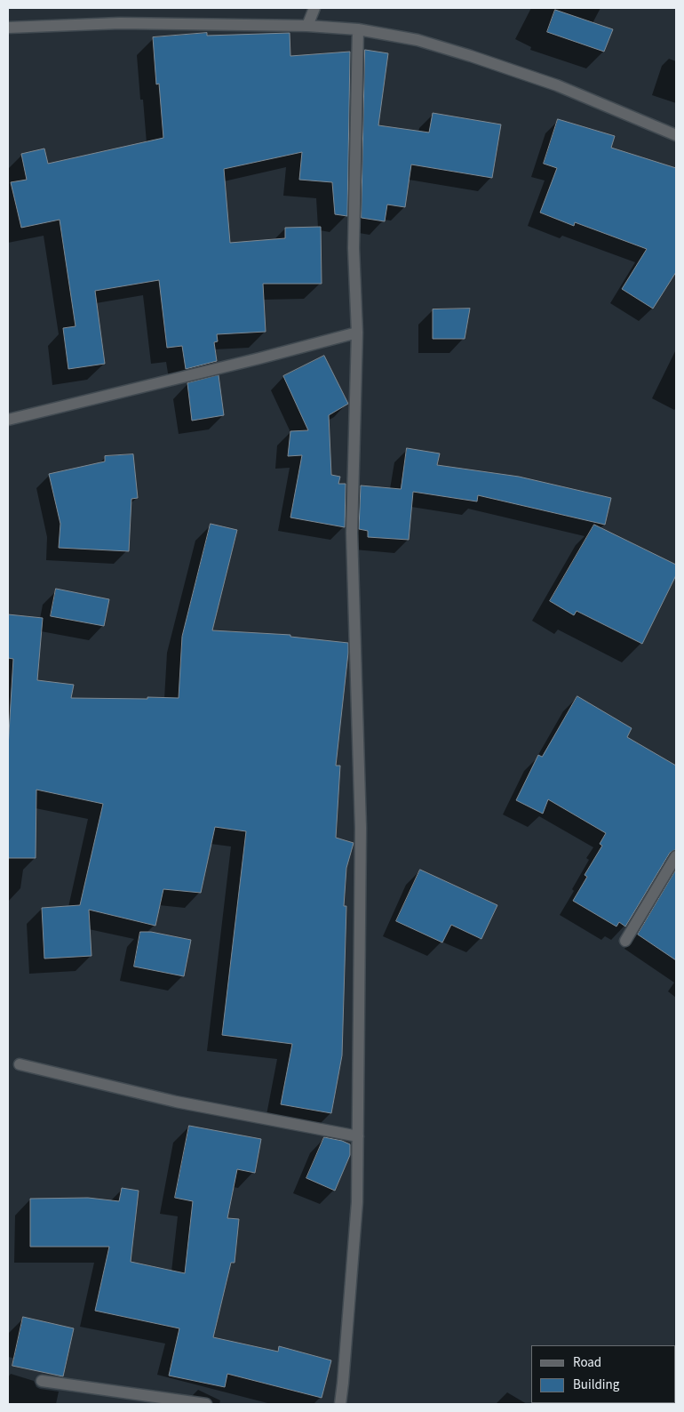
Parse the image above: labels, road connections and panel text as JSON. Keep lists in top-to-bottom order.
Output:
{
  "legend": ["Road", "Building"]
}
